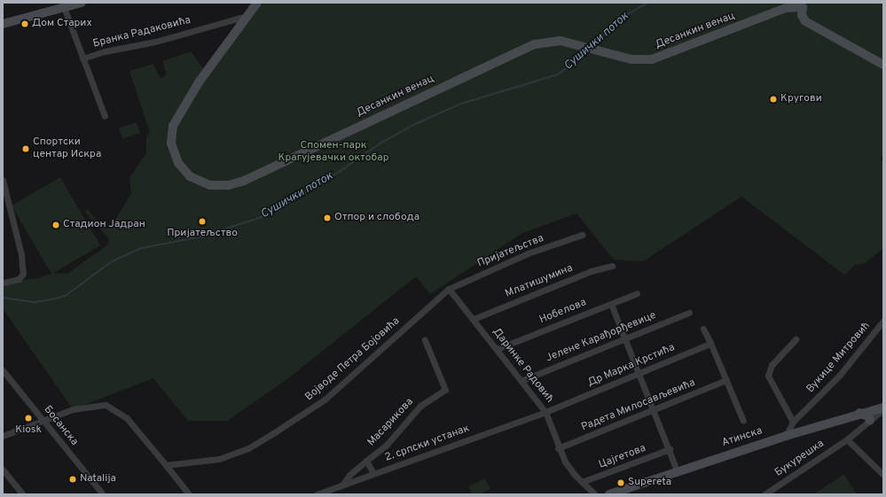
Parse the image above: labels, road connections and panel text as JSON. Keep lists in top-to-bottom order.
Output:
{
  "streets": {
    "street": [
      "Десанкин венац",
      "Бранка Радаковића",
      "Пријатељства",
      "Млатишумина",
      "Нобелова",
      "Јелене Карађорђевице",
      "Вукице Митровић",
      "Војводе Петра Бојовића",
      "Даринке Радовић",
      "Др Марка Крстића",
      "Радета Милосављевића",
      "Масарикова",
      "Босанска",
      "Атинска",
      "2. српски устанак",
      "Цајгетова",
      "Букурешка"
    ]
  },
  "crossings": [
    ["Десанкин венац", "Бранка Радаковића"],
    ["Пријатељства", "Војводе Петра Бојовића"],
    ["Пријатељства", "Даринке Радовић"],
    ["Млатишумина", "Даринке Радовић"],
    ["Нобелова", "Даринке Радовић"],
    ["Јелене Карађорђевице", "Даринке Радовић"],
    ["Вукице Митровић", "Атинска"],
    ["Војводе Петра Бојовића", "Даринке Радовић"],
    ["Даринке Радовић", "Др Марка Крстића"],
    ["Даринке Радовић", "Радета Милосављевића"],
    ["Даринке Радовић", "2. српски устанак"],
    ["Даринке Радовић", "Цајгетова"],
    ["Др Марка Крстића", "2. српски устанак"],
    ["Масарикова", "2. српски устанак"],
    ["Атинска", "Букурешка"]
  ],
  "water": ["Сушички поток"],
  "parks": ["Спомен-парк Крагујевачки октобар"],
  "places": [
    "Дом Старих",
    "Кругови",
    "Спортски центар Искра",
    "Отпор и слобода",
    "Пријатељство",
    "Стадион Јадран",
    "Kiosk",
    "Natalija",
    "Supereta"
  ]
}
